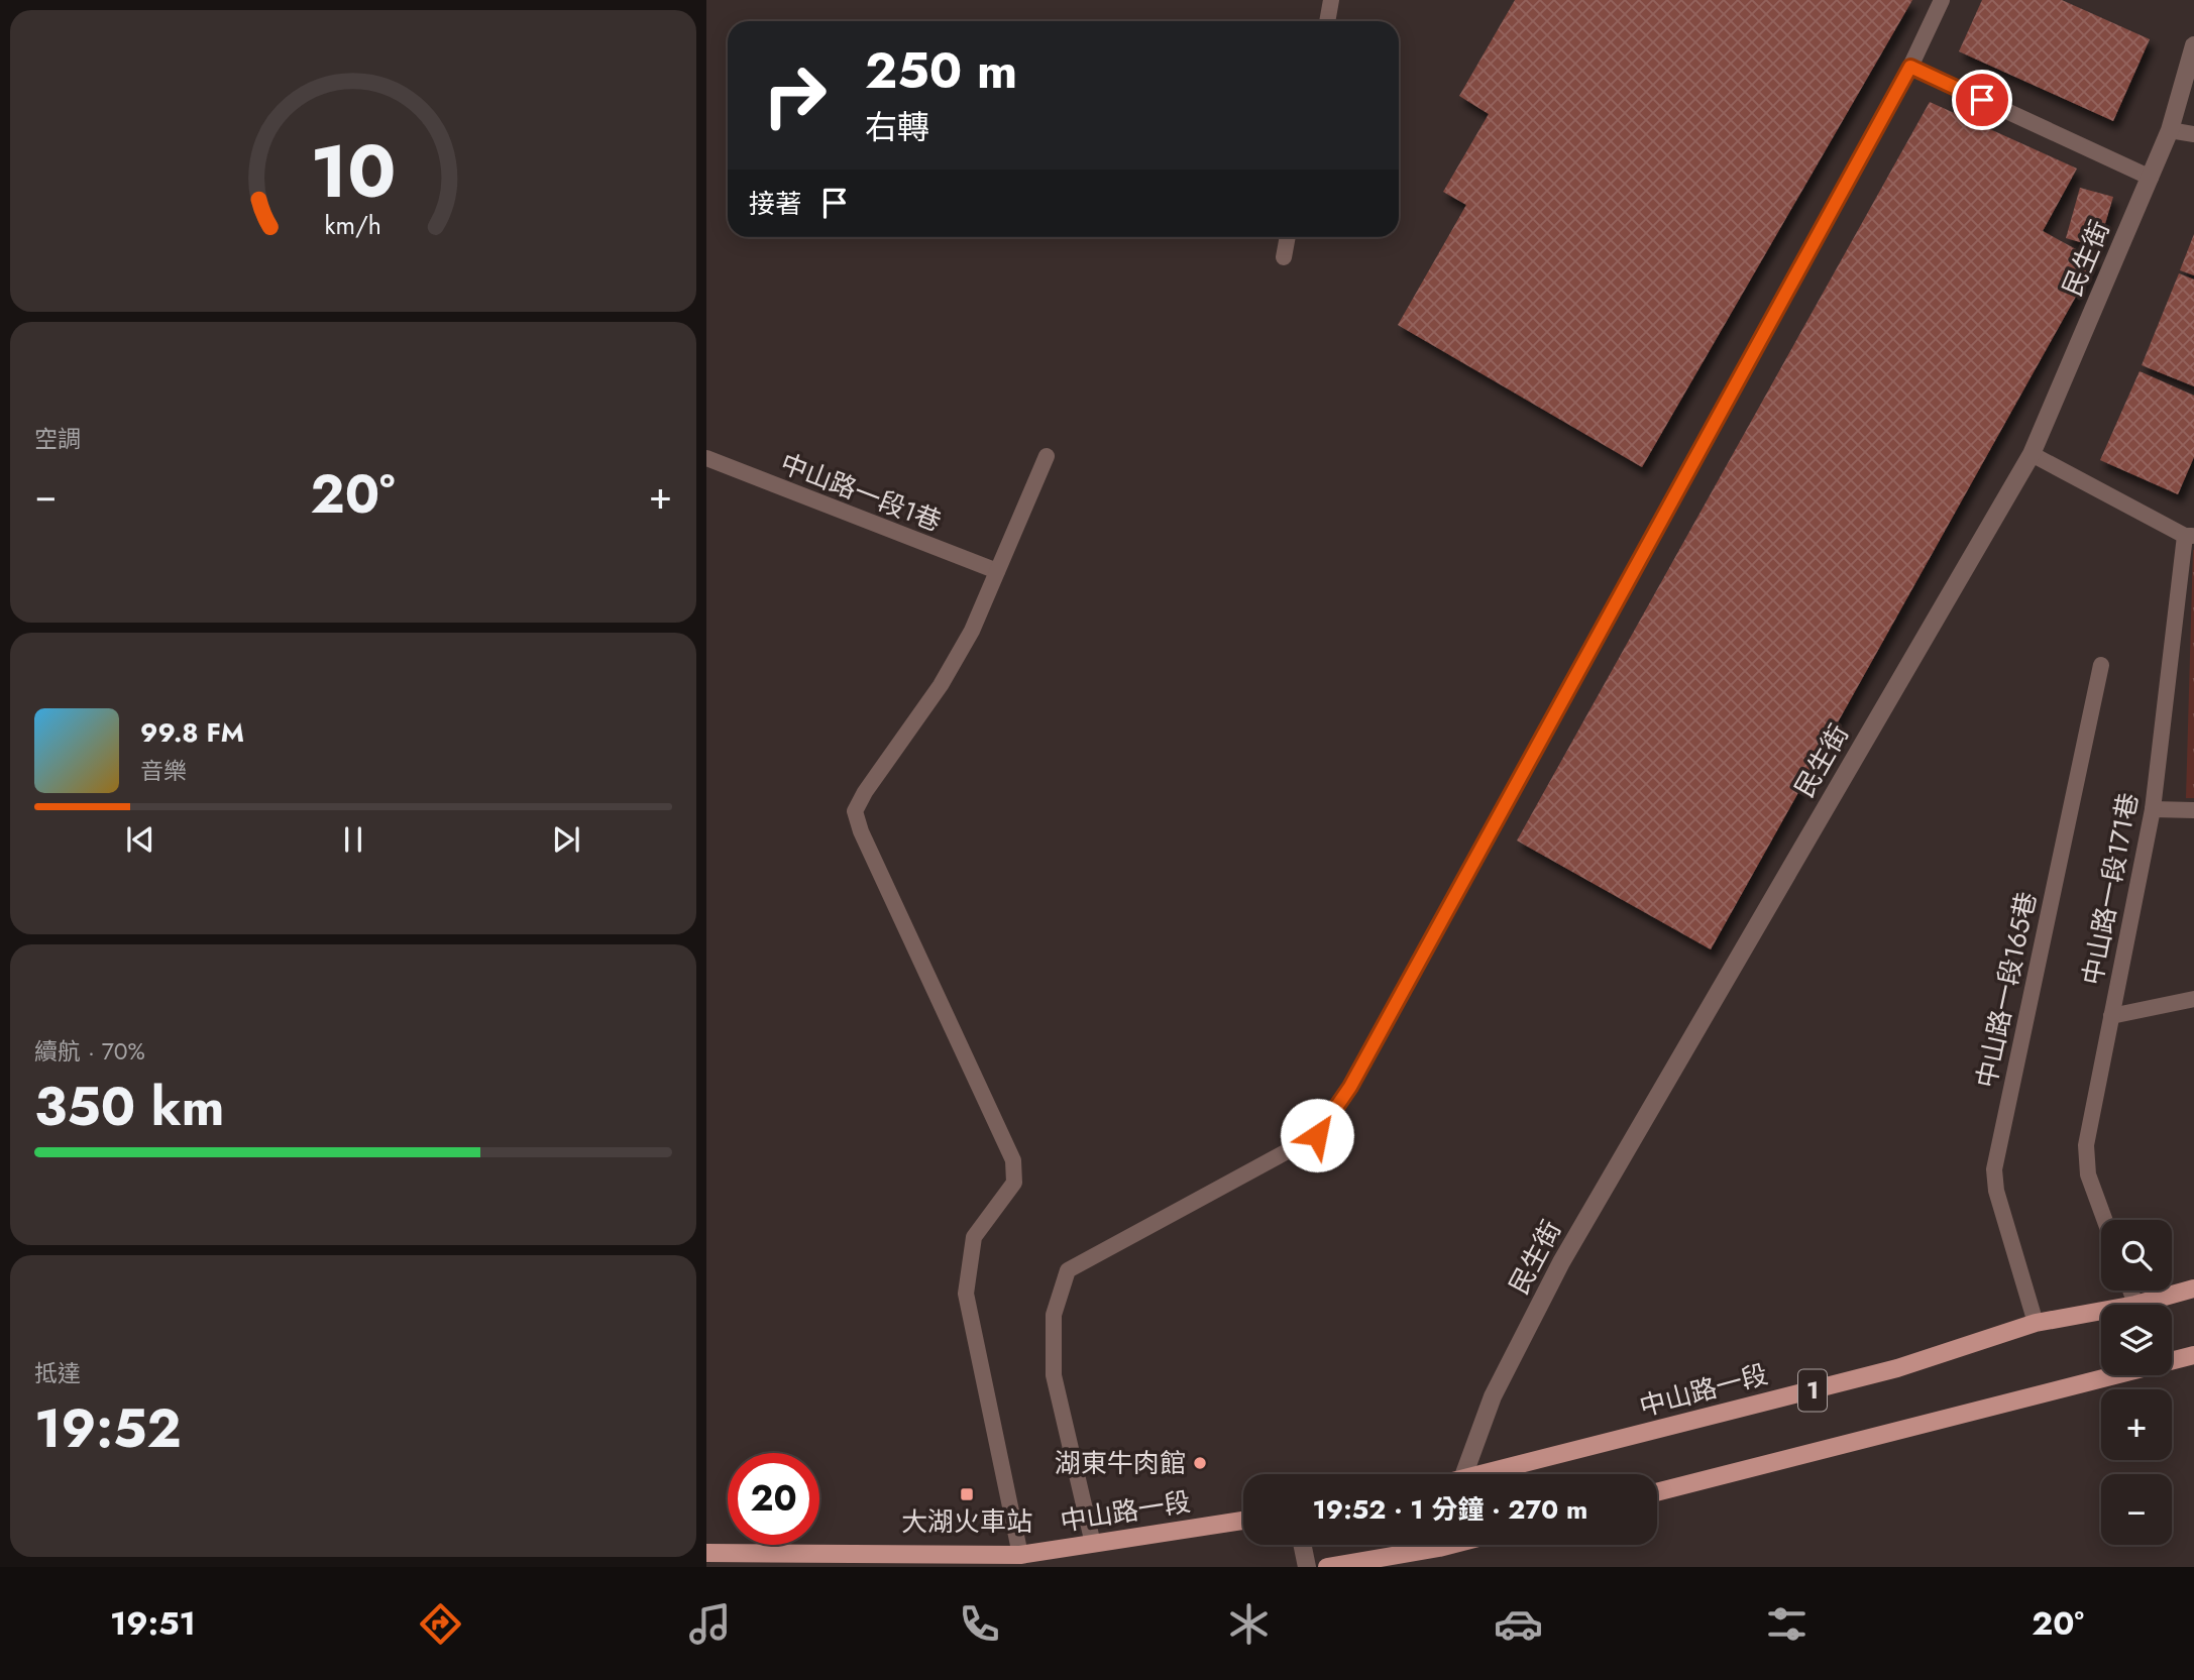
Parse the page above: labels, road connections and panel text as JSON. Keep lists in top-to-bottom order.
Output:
{
  "streets": {
    "main road": ["中山路一段", "1"],
    "street": ["民生街"],
    "lane": ["中山路一段1巷", "中山路一段171巷", "中山路一段165巷"]
  },
  "crossings": [
    ["中山路一段165巷", "中山路一段"]
  ],
  "places": {
    "other": ["湖東牛肉館"],
    "transit": ["大湖火車站"]
  },
  "page": {
    "turn": ["250 m", "右轉"],
    "then": "接著",
    "tile": [
      "空調",
      ["續航 · 70%", "350 km"],
      ["抵達", "19:52"]
    ],
    "heat": ["−", "20°", "+"],
    "song": ["99.8 FM", "音樂"],
    "map_buttons": ["+", "−"],
    "limit": "20",
    "trip": "19:52 · 1 分鐘 · 270 m",
    "tabs": ["19:51", "20°"],
    "gauge": ["10", "km/h"]
  }
}
